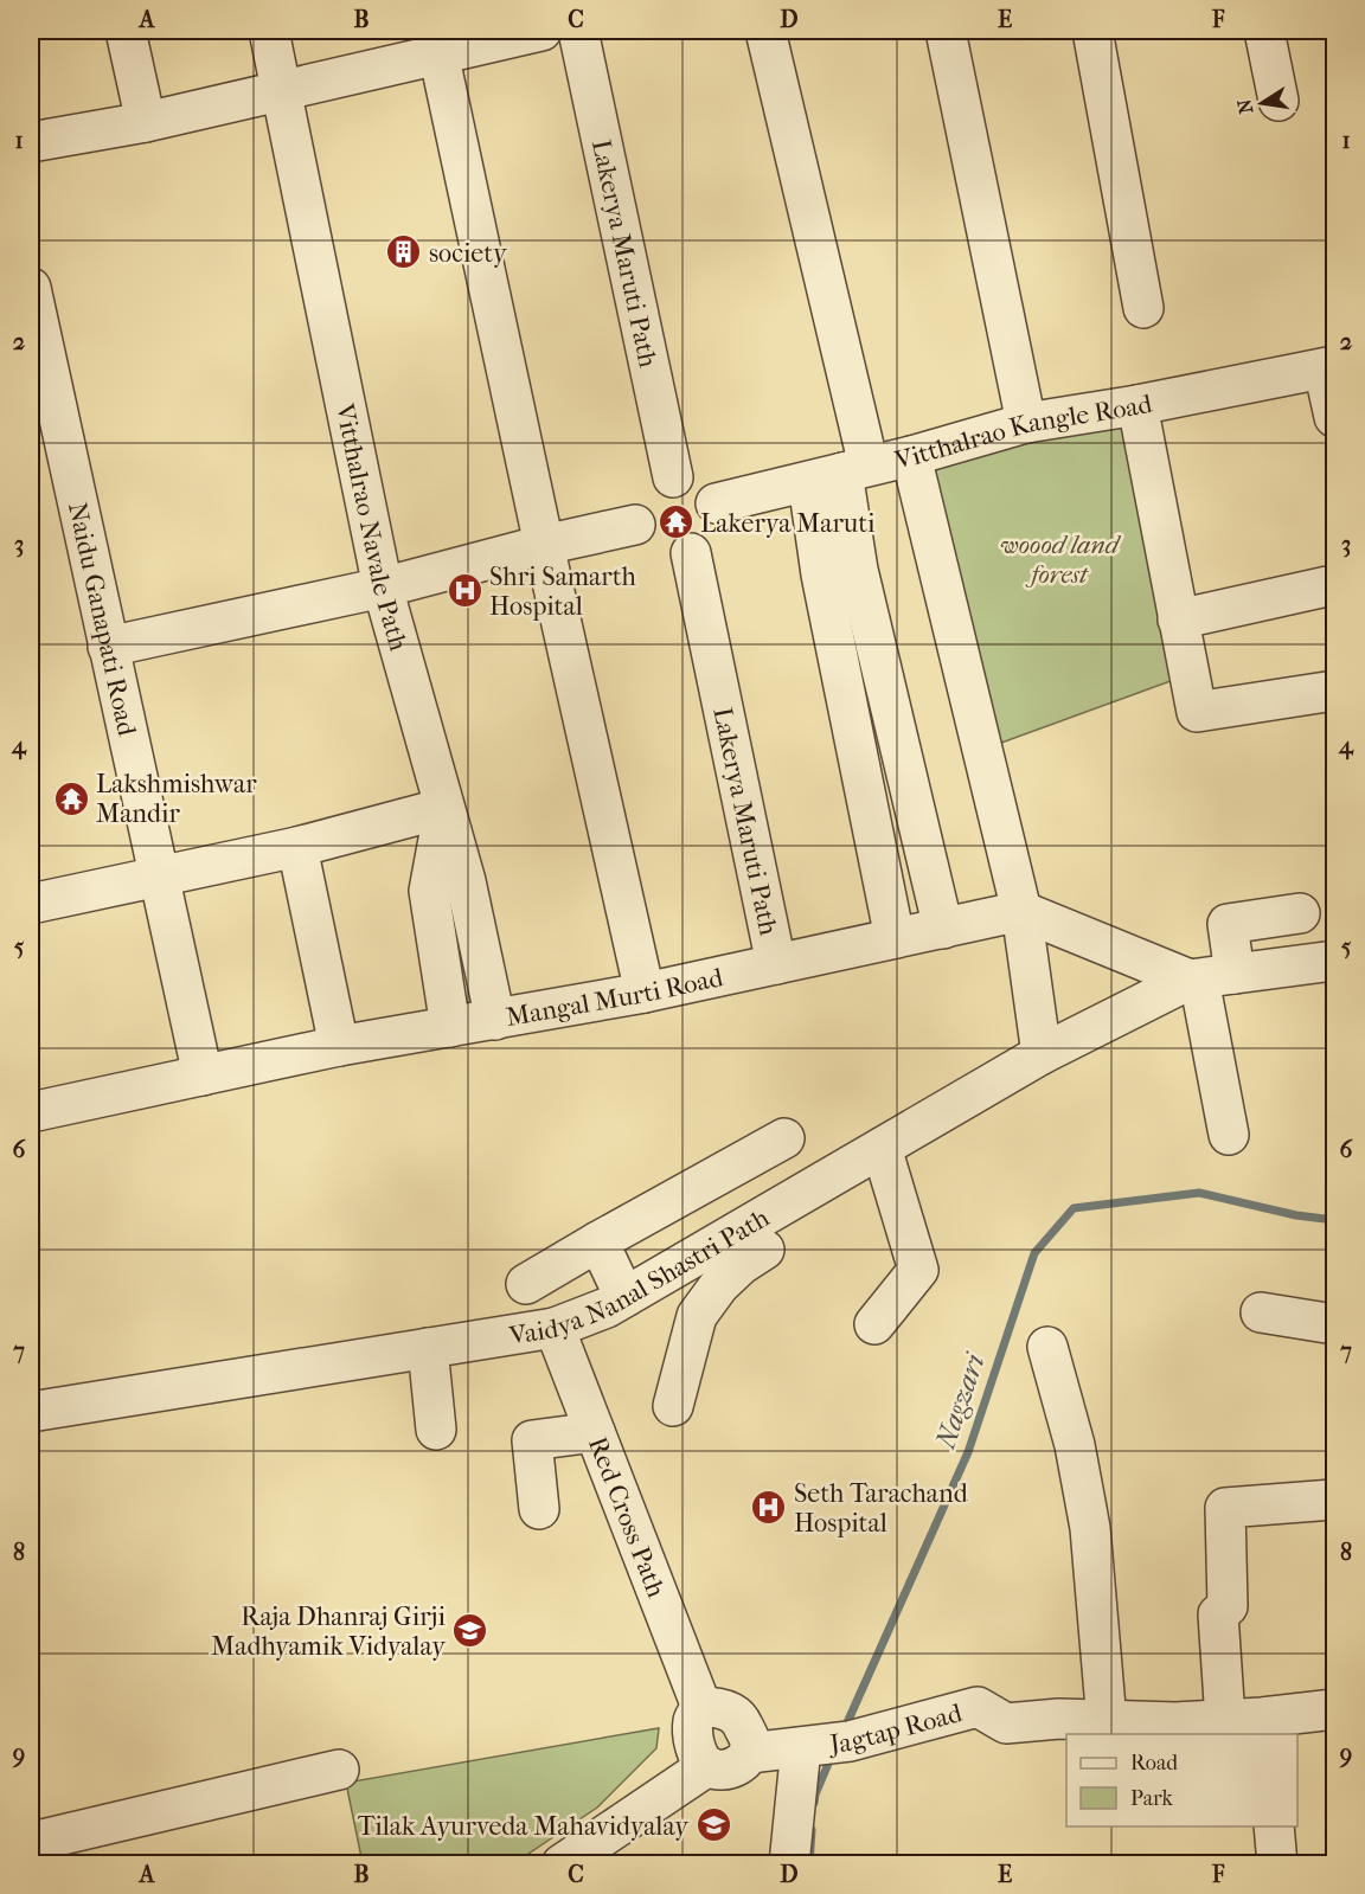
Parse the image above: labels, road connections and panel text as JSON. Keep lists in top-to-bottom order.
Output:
{
  "streets": {
    "street": [
      "Lakerya Maruti Path",
      "Vitthalrao Kangle Road",
      "Vitthalrao Navale Path",
      "Naidu Ganapati Road",
      "Mangal Murti Road",
      "Vaidya Nanal Shastri Path",
      "Red Cross Path",
      "Jagtap Road"
    ]
  },
  "crossings": [
    ["Lakerya Maruti Path", "Mangal Murti Road"],
    ["Vitthalrao Navale Path", "Mangal Murti Road"],
    ["Naidu Ganapati Road", "Mangal Murti Road"],
    ["Vaidya Nanal Shastri Path", "Red Cross Path"],
    ["Red Cross Path", "Jagtap Road"]
  ],
  "water": ["Nagzari"],
  "parks": ["woood land forest"],
  "places": {
    "building": ["society"],
    "temple": ["Lakerya Maruti", "Lakshmishwar Mandir"],
    "hospital": ["Shri Samarth Hospital", "Seth Tarachand Hospital"],
    "school or university": ["Raja Dhanraj Girji Madhyamik Vidyalay", "Tilak Ayurveda Mahavidyalay"]
  },
  "legend": ["Road", "Park"],
  "north": "left",
  "grid": {
    "columns": [
      "A",
      "B",
      "C",
      "D",
      "E",
      "F"
    ],
    "rows": [
      "1",
      "2",
      "3",
      "4",
      "5",
      "6",
      "7",
      "8",
      "9"
    ]
  }
}
